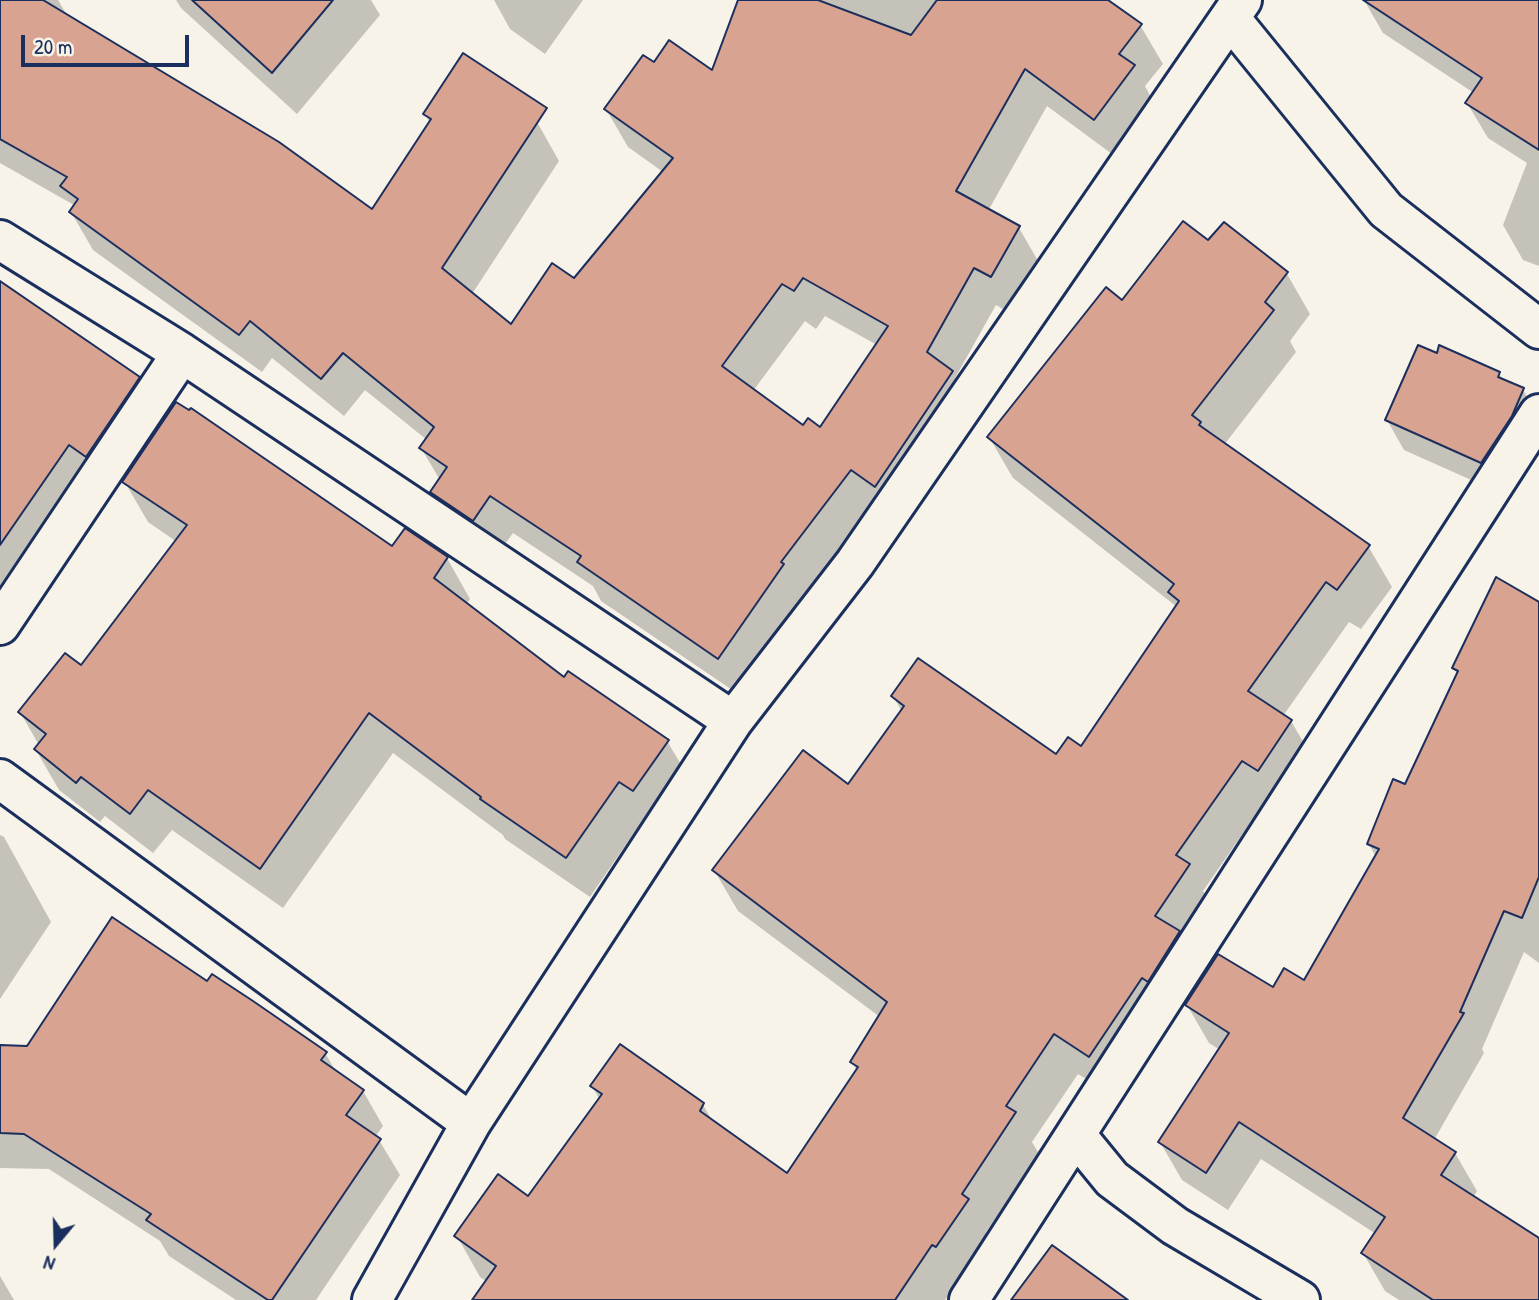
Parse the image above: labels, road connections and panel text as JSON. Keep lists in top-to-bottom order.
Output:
{
  "scale_bar": "20 m",
  "north": "bottom"
}
